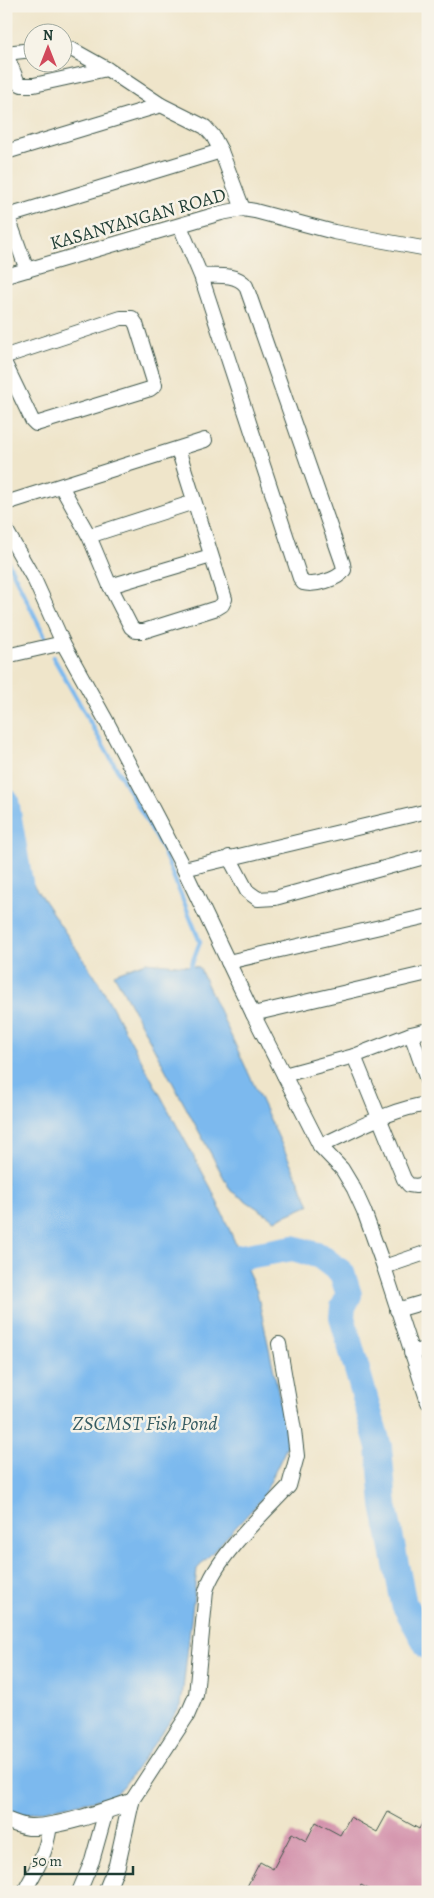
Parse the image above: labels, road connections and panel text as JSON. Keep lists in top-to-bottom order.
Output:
{
  "streets": {
    "street": ["KASANYANGAN ROAD"]
  },
  "water": ["ZSCMST Fish Pond"],
  "scale_bar": "50 m",
  "north": "top"
}
